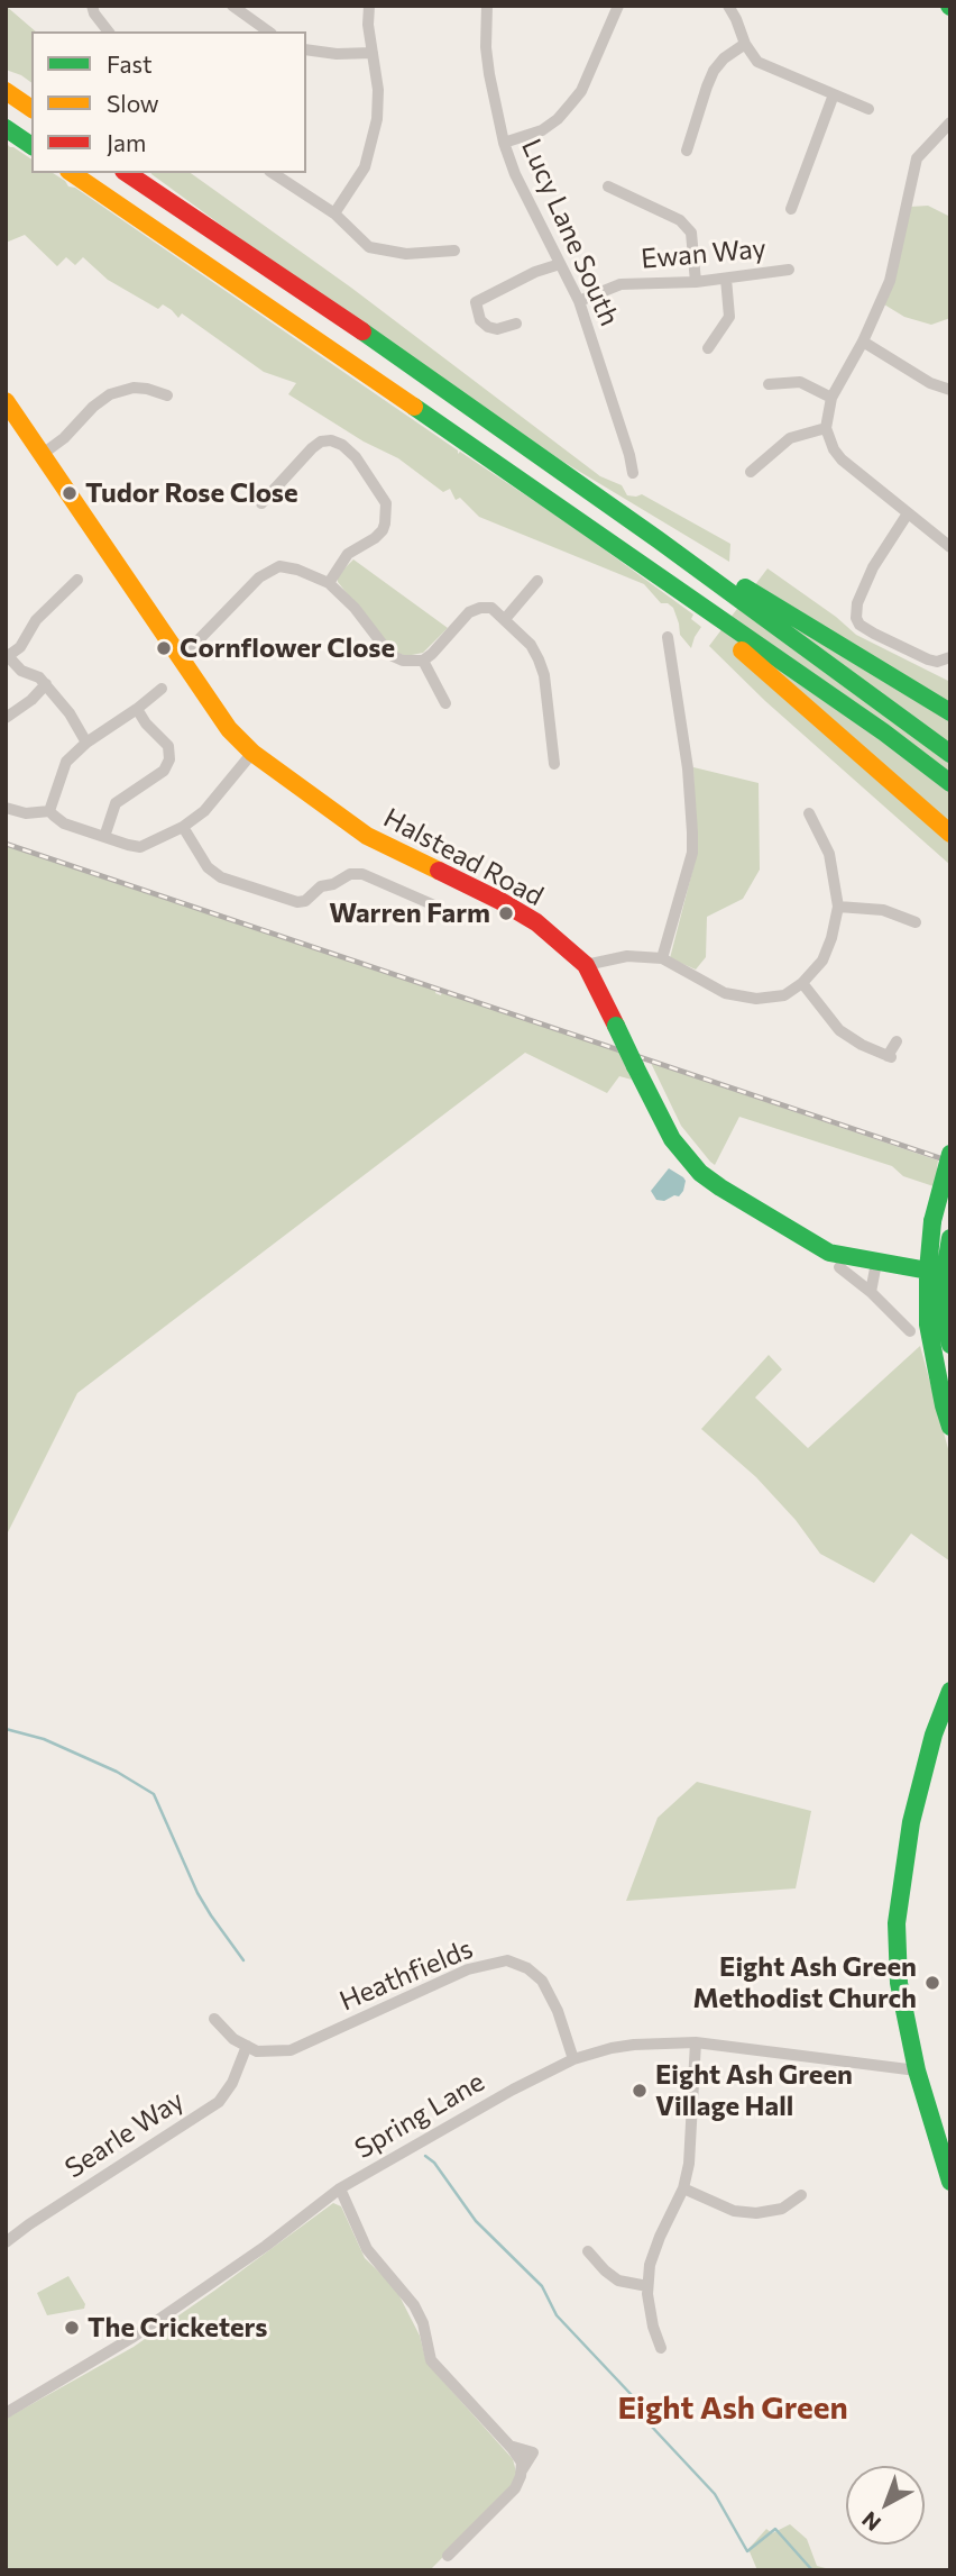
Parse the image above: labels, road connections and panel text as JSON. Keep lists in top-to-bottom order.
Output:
{
  "streets": {
    "main road": ["Halstead Road"],
    "street": [
      "Lucy Lane South",
      "Ewan Way",
      "Heathfields",
      "Spring Lane",
      "Searle Way"
    ]
  },
  "crossings": [
    ["Lucy Lane South", "Ewan Way"],
    ["Heathfields", "Spring Lane"],
    ["Heathfields", "Searle Way"]
  ],
  "districts": ["Eight Ash Green"],
  "places": [
    "Tudor Rose Close",
    "Cornflower Close",
    "Warren Farm",
    "Eight Ash Green Methodist Church",
    "Eight Ash Green Village Hall",
    "The Cricketers"
  ],
  "legend": ["Fast", "Slow", "Jam"],
  "north": "bottom left"
}
